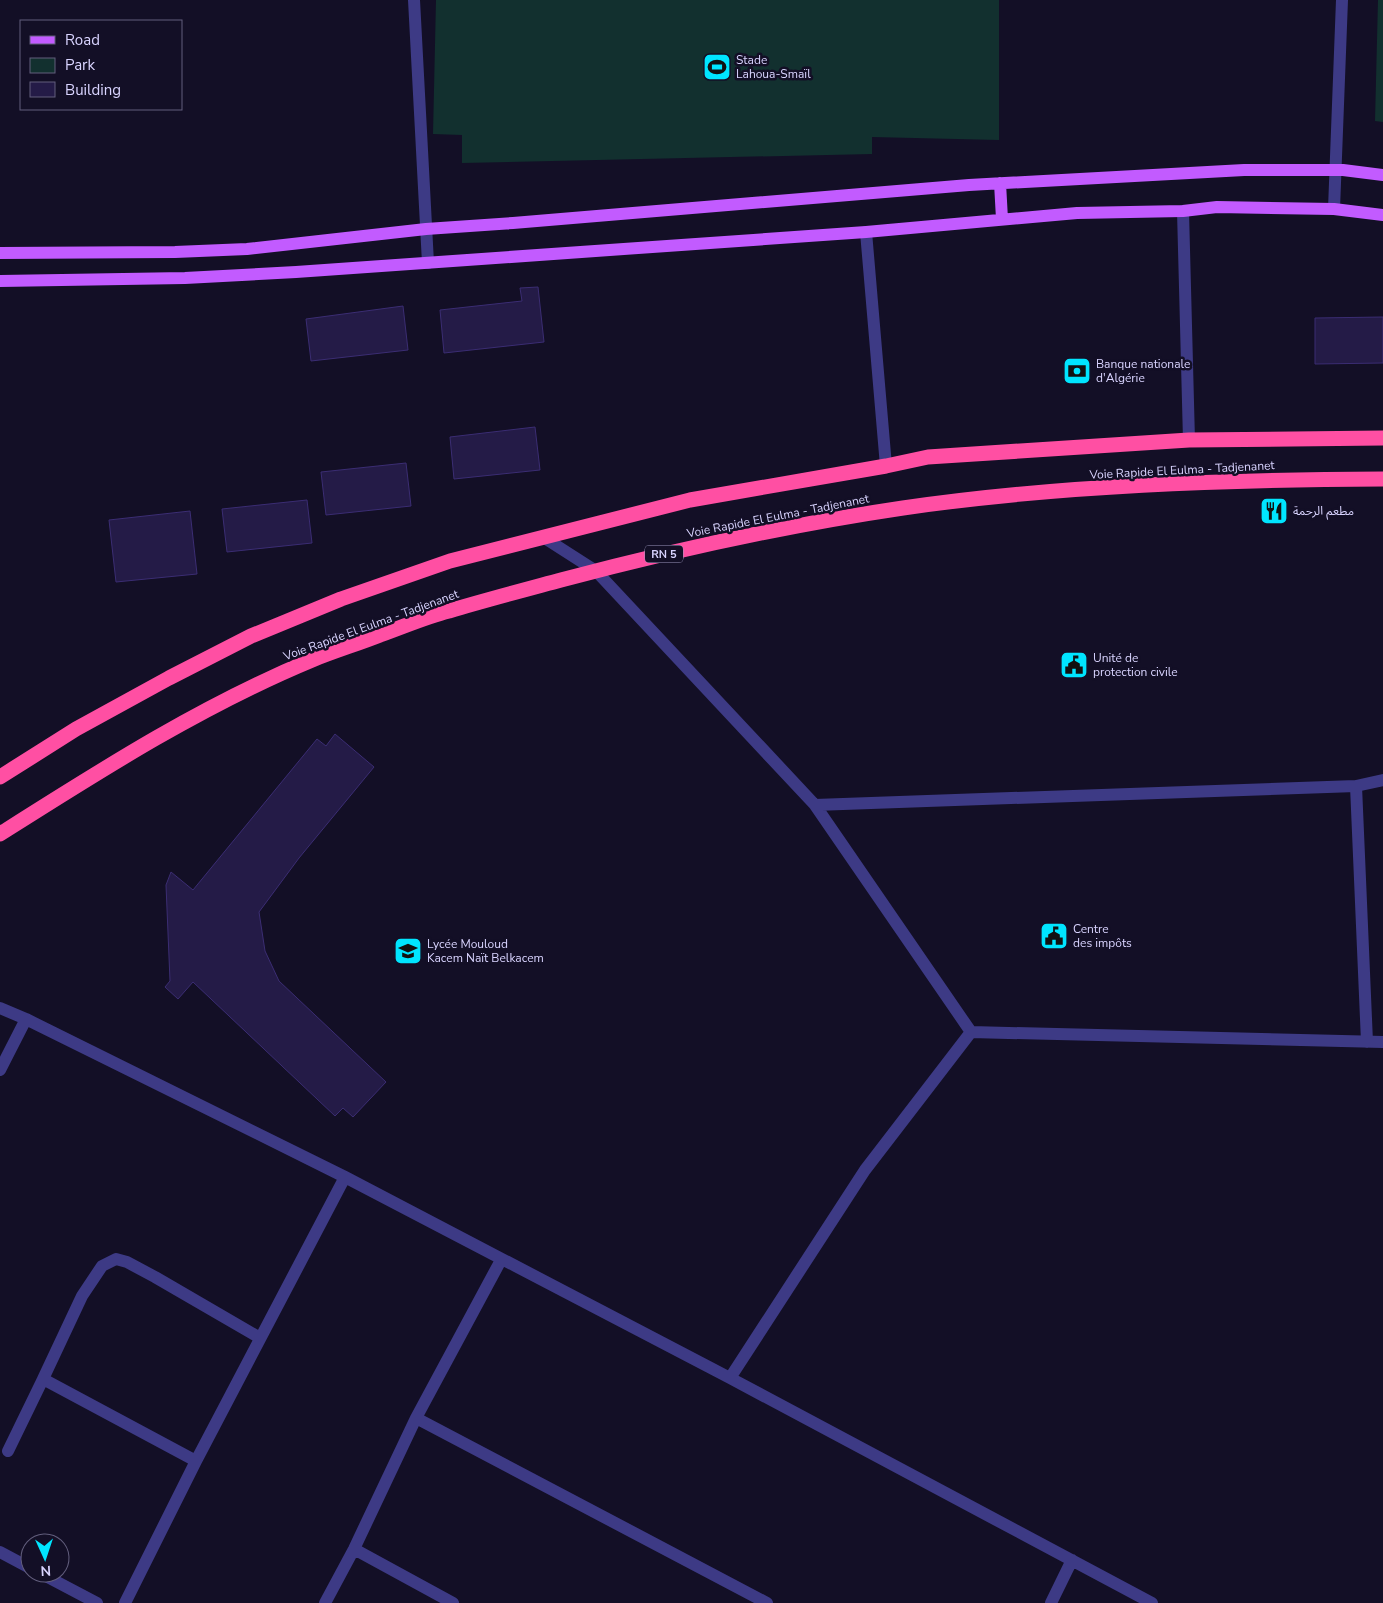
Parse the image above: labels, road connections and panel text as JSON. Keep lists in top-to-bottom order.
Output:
{
  "streets": {
    "highway": ["Voie Rapide El Eulma - Tadjenanet", "RN 5"]
  },
  "places": {
    "sports": ["Stade Lahoua-Smaïl"],
    "bank": ["Banque nationale d'Algérie"],
    "restaurant": ["مطعم الرحمة"],
    "public building": ["Unité de protection civile", "Centre des impôts"],
    "school or university": ["Lycée Mouloud Kacem Naït Belkacem"]
  },
  "legend": ["Road", "Park", "Building"],
  "north": "bottom"
}
